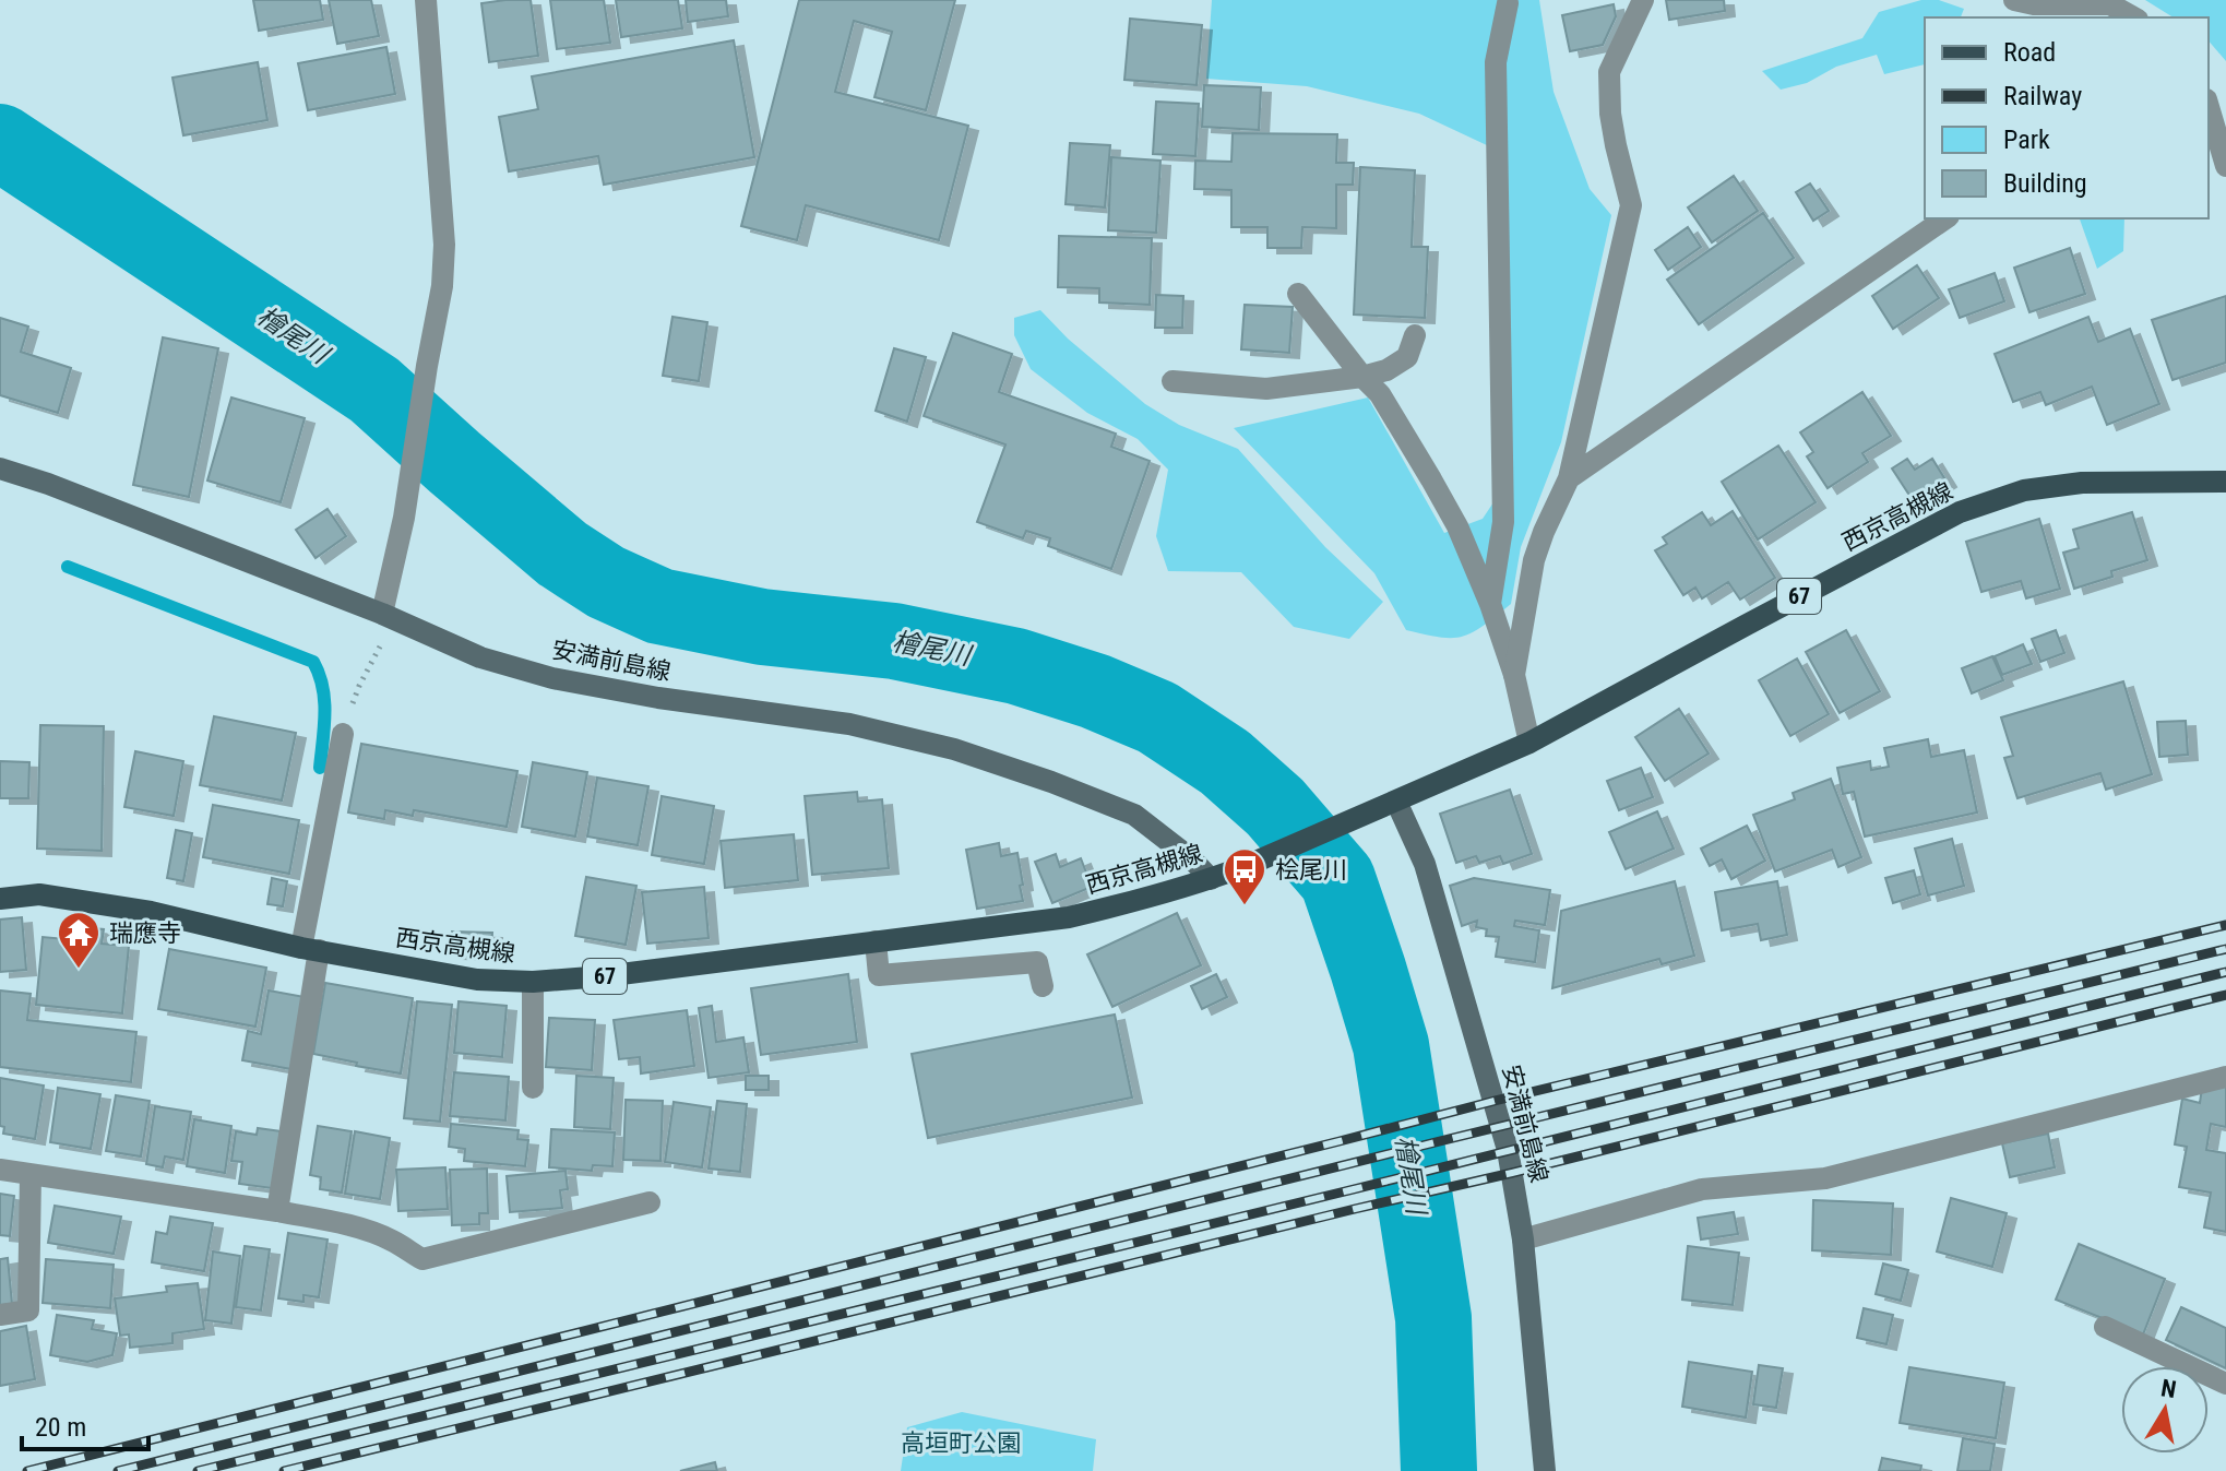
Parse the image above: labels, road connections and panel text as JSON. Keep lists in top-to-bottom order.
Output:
{
  "streets": {
    "main road": ["西京高槻線", "67", "安満前島線"]
  },
  "crossings": [
    ["西京高槻線", "安満前島線"]
  ],
  "water": ["檜尾川"],
  "parks": ["高垣町公園"],
  "places": {
    "bus stop": ["桧尾川"],
    "temple": ["瑞應寺"]
  },
  "legend": [
    "Road",
    "Railway",
    "Park",
    "Building"
  ],
  "scale_bar": "20 m",
  "north": "top"
}
